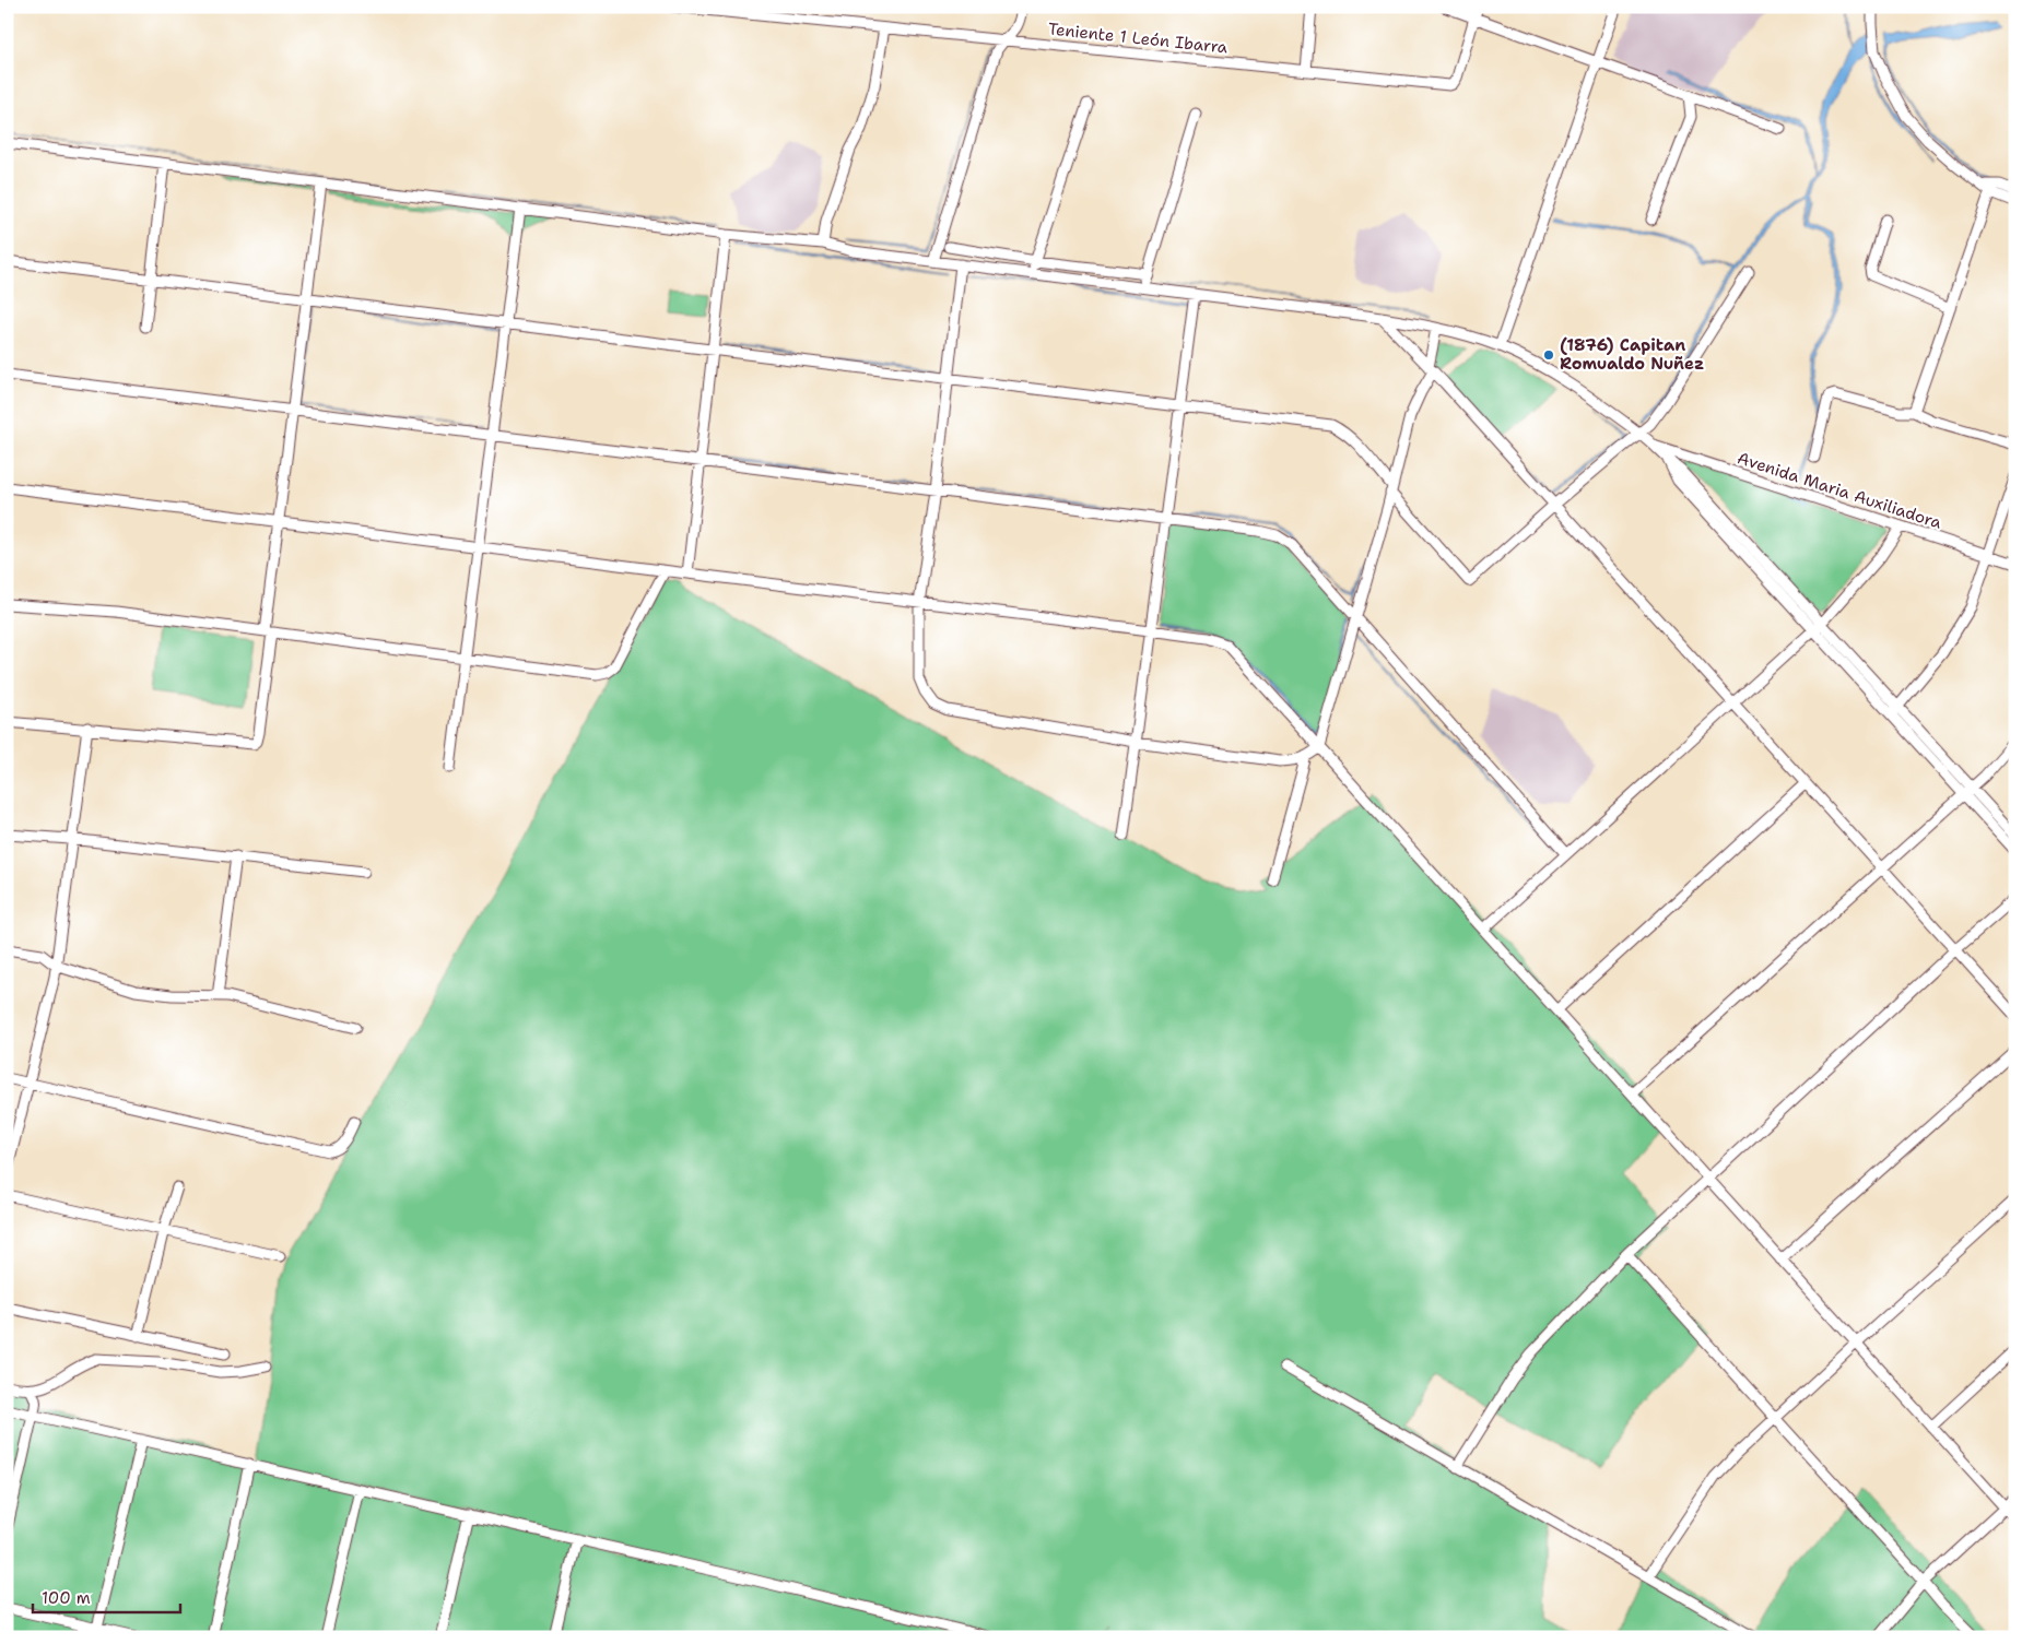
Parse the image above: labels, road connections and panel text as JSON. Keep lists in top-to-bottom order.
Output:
{
  "streets": {
    "street": ["Teniente 1 León Ibarra", "Avenida Maria Auxiliadora"]
  },
  "places": ["(1876) Capitan Romualdo Nuñez"],
  "scale_bar": "100 m"
}
